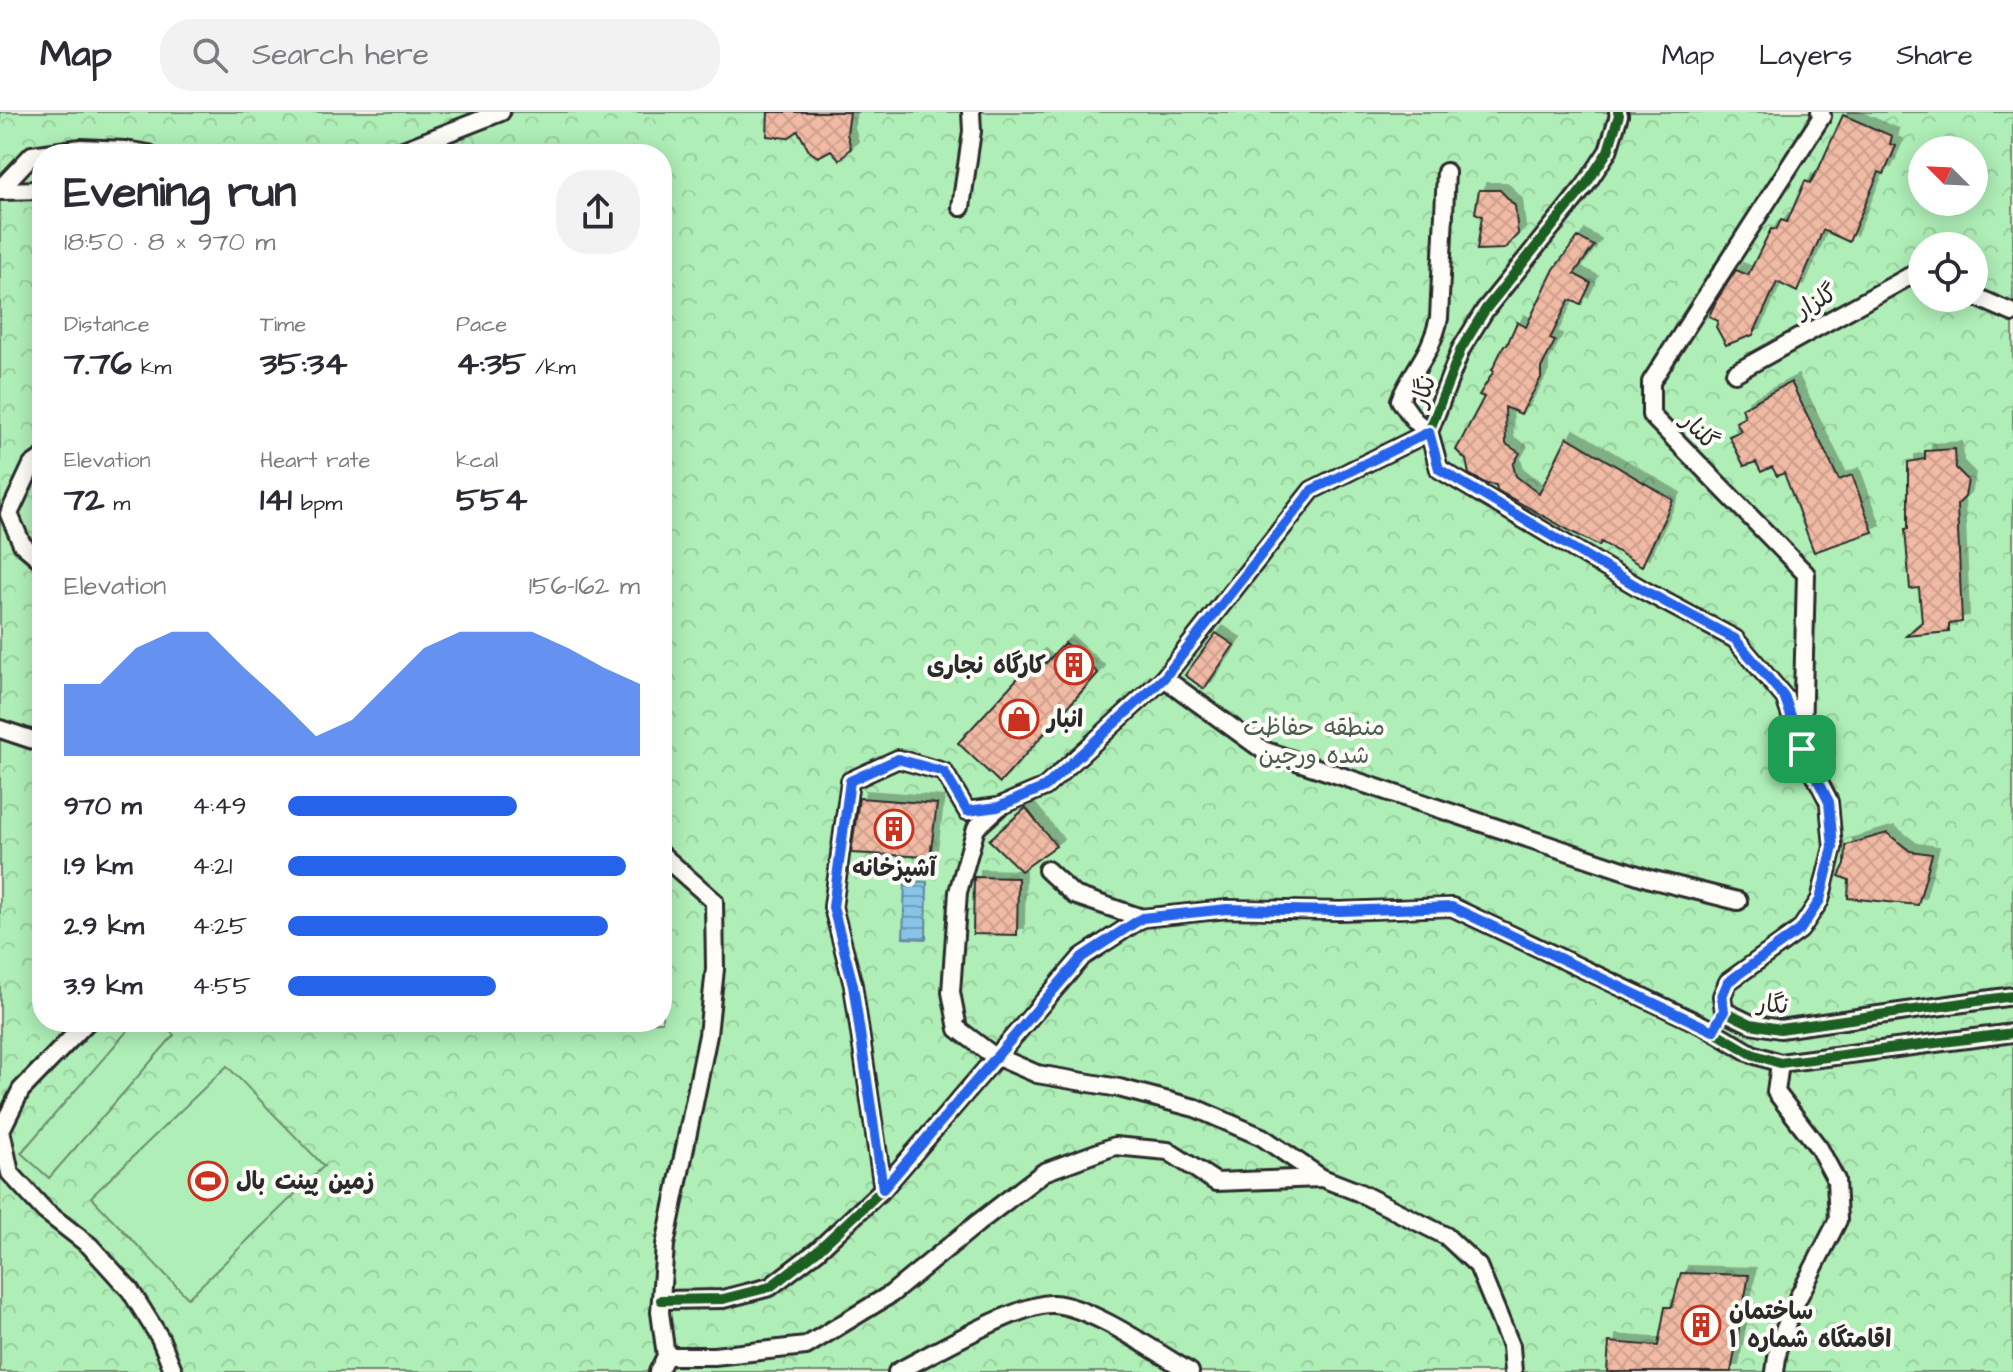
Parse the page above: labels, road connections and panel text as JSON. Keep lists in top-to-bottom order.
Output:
{
  "streets": {
    "street": ["گلزار", "نگار", "گلنار"]
  },
  "crossings": [
    ["نگار", "گلنار"]
  ],
  "parks": ["منطقه حفاظت شده ورجین"],
  "places": {
    "building": ["کارگاه نجاری", "آشپزخانه", "ساختمان اقامتگاه شماره ۱"],
    "shop": ["انبار"],
    "sports": ["زمین پینت بال"]
  },
  "north": "top left",
  "page": {
    "header": "Map",
    "search": "Search here",
    "nav": ["Map", "Layers", "Share"],
    "heading": ["Evening run", "18:50 · 8 × 970 m"],
    "stats": [
      ["Distance", "7.76 km"],
      ["Time", "35:34"],
      ["Pace", "4:35 /km"],
      ["Elevation", "72 m"],
      ["Heart rate", "141 bpm"],
      ["kcal", "554"]
    ],
    "chart": ["Elevation", "156–162 m"],
    "list": [
      {
        "name": "970 m",
        "note": "4:49"
      },
      {
        "name": "1.9 km",
        "note": "4:21"
      },
      {
        "name": "2.9 km",
        "note": "4:25"
      },
      {
        "name": "3.9 km",
        "note": "4:55"
      }
    ]
  }
}
